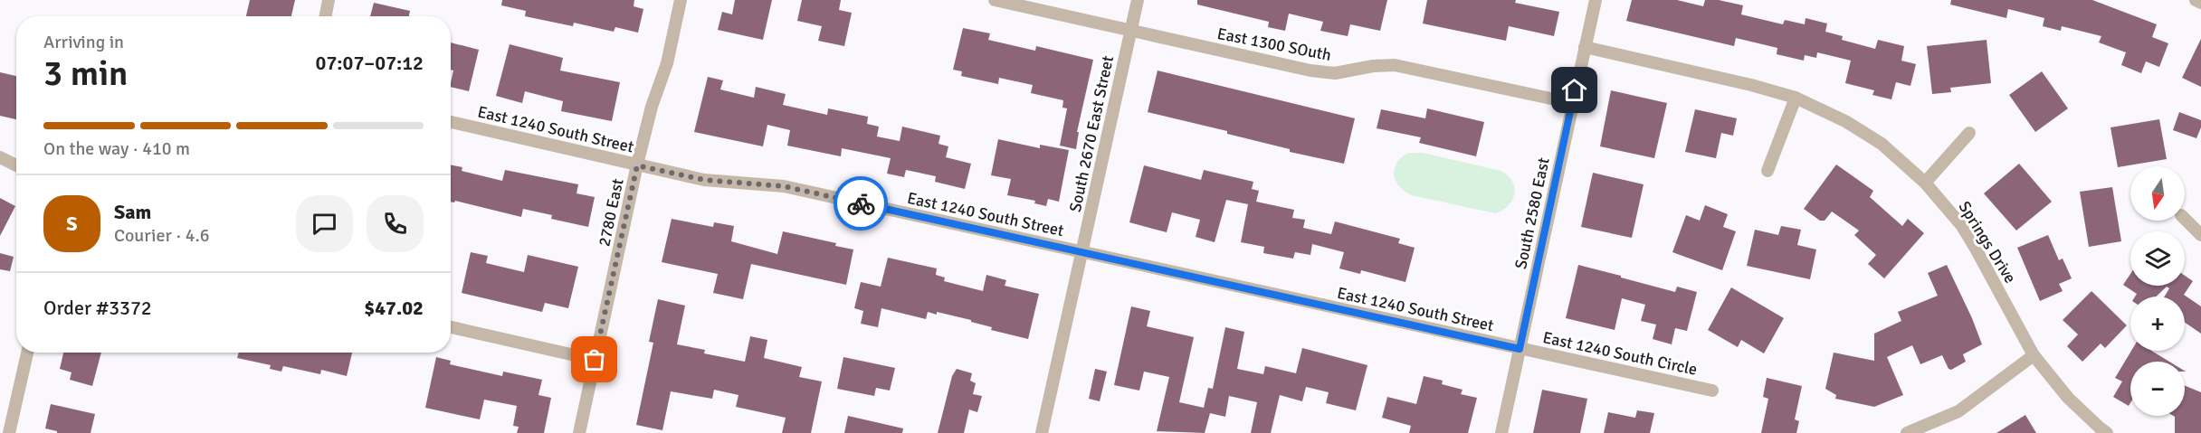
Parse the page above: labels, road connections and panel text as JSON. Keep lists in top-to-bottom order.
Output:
{
  "streets": {
    "street": [
      "East 1300 SOuth",
      "East 1240 South Street",
      "South 2670 East Street",
      "2780 East",
      "South 2580 East",
      "Springs Drive",
      "East 1240 South Circle"
    ]
  },
  "crossings": [
    ["East 1300 SOuth", "South 2670 East Street"],
    ["East 1300 SOuth", "South 2580 East"],
    ["East 1240 South Street", "South 2670 East Street"],
    ["East 1240 South Street", "2780 East"],
    ["East 1240 South Street", "South 2580 East"],
    ["East 1240 South Street", "East 1240 South Circle"],
    ["South 2580 East", "Springs Drive"],
    ["South 2580 East", "East 1240 South Circle"]
  ],
  "north": "bottom",
  "page": {
    "heading": ["3 min", "Arriving in", "07:07–07:12"],
    "panel": [
      "Sam",
      "Courier · 4.6",
      "Order #3372",
      "$47.02"
    ],
    "bar": "On the way · 410 m",
    "map_buttons": ["+", "−"],
    "round": "S"
  }
}
